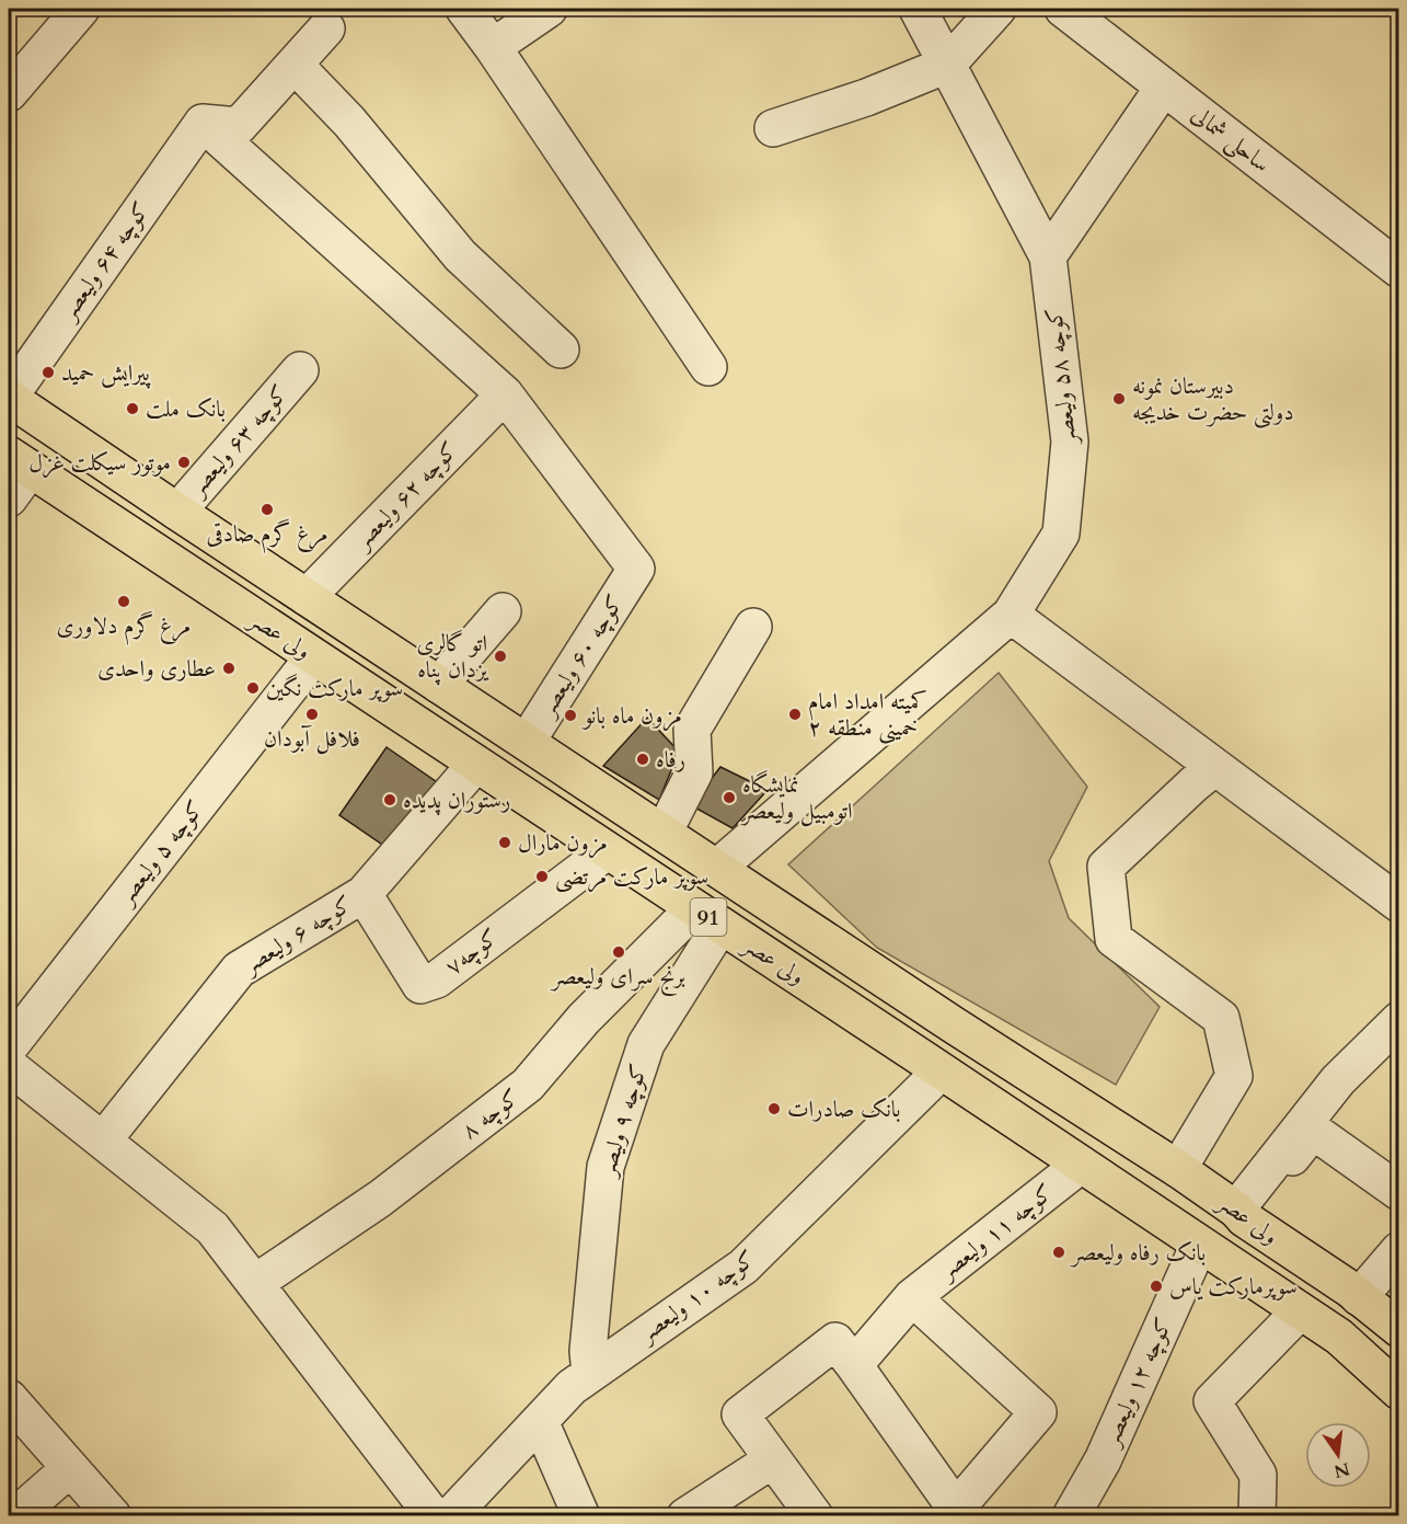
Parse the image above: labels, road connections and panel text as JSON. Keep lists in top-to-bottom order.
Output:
{
  "streets": {
    "main road": ["ولی عصر", "91"],
    "street": [
      "ساحلی شمالی",
      "کوچه ۶۴ ولیعصر",
      "کوچه ۵۸ ولیعصر",
      "کوچه ۶۳ ولیعصر",
      "کوچه ۶۲ ولیعصر",
      "کوچه ۶۰ ولیعصر",
      "کوچه ۵ ولیعصر",
      "کوچه ۶ ولیعصر",
      "کوچه۷",
      "کوچه ۸",
      "کوچه ۹ ولیصر",
      "کوچه ۱۱ ولیعصر",
      "کوچه ۱۰ ولیعصر",
      "کوچه ۱۲ ولیعصر"
    ]
  },
  "crossings": [
    ["کوچه ۶۴ ولیعصر", "ولی عصر"],
    ["کوچه ۵۸ ولیعصر", "ولی عصر"],
    ["کوچه ۶۳ ولیعصر", "ولی عصر"],
    ["کوچه ۶۲ ولیعصر", "ولی عصر"],
    ["کوچه ۶۲ ولیعصر", "کوچه ۶۰ ولیعصر"],
    ["ولی عصر", "کوچه ۶۰ ولیعصر"],
    ["ولی عصر", "کوچه ۵ ولیعصر"],
    ["ولی عصر", "کوچه ۶ ولیعصر"],
    ["ولی عصر", "کوچه۷"],
    ["ولی عصر", "کوچه ۸"],
    ["ولی عصر", "کوچه ۹ ولیصر"],
    ["ولی عصر", "کوچه ۱۱ ولیعصر"],
    ["ولی عصر", "کوچه ۱۰ ولیعصر"],
    ["ولی عصر", "کوچه ۱۲ ولیعصر"],
    ["کوچه ۶ ولیعصر", "کوچه۷"],
    ["کوچه ۸", "کوچه ۹ ولیصر"],
    ["کوچه ۹ ولیصر", "کوچه ۱۰ ولیعصر"]
  ],
  "places": [
    "پیرایش حمید",
    "دبیرستان نمونه دولتی حضرت خدیجه",
    "بانک ملت",
    "موتور سیکلت غزل",
    "مرغ گرم صادقی",
    "مرغ گرم دلاوری",
    "اتو گالری یزدان پناه",
    "عطاری واحدی",
    "سوپر مارکت نگین",
    "فلافل آبودان",
    "کمیته امداد امام خمینی منطقه ۲",
    "مزون ماه بانو",
    "رفاه",
    "نمایشگاه اتومبیل ولیعصر",
    "رستوران پدیده",
    "مزون مارال",
    "سوپر مارکت مرتضی",
    "برنج سرای ولیعصر",
    "بانک صادرات",
    "بانک رفاه ولیعصر",
    "سوپرمارکت یاس"
  ],
  "north": "bottom"
}
